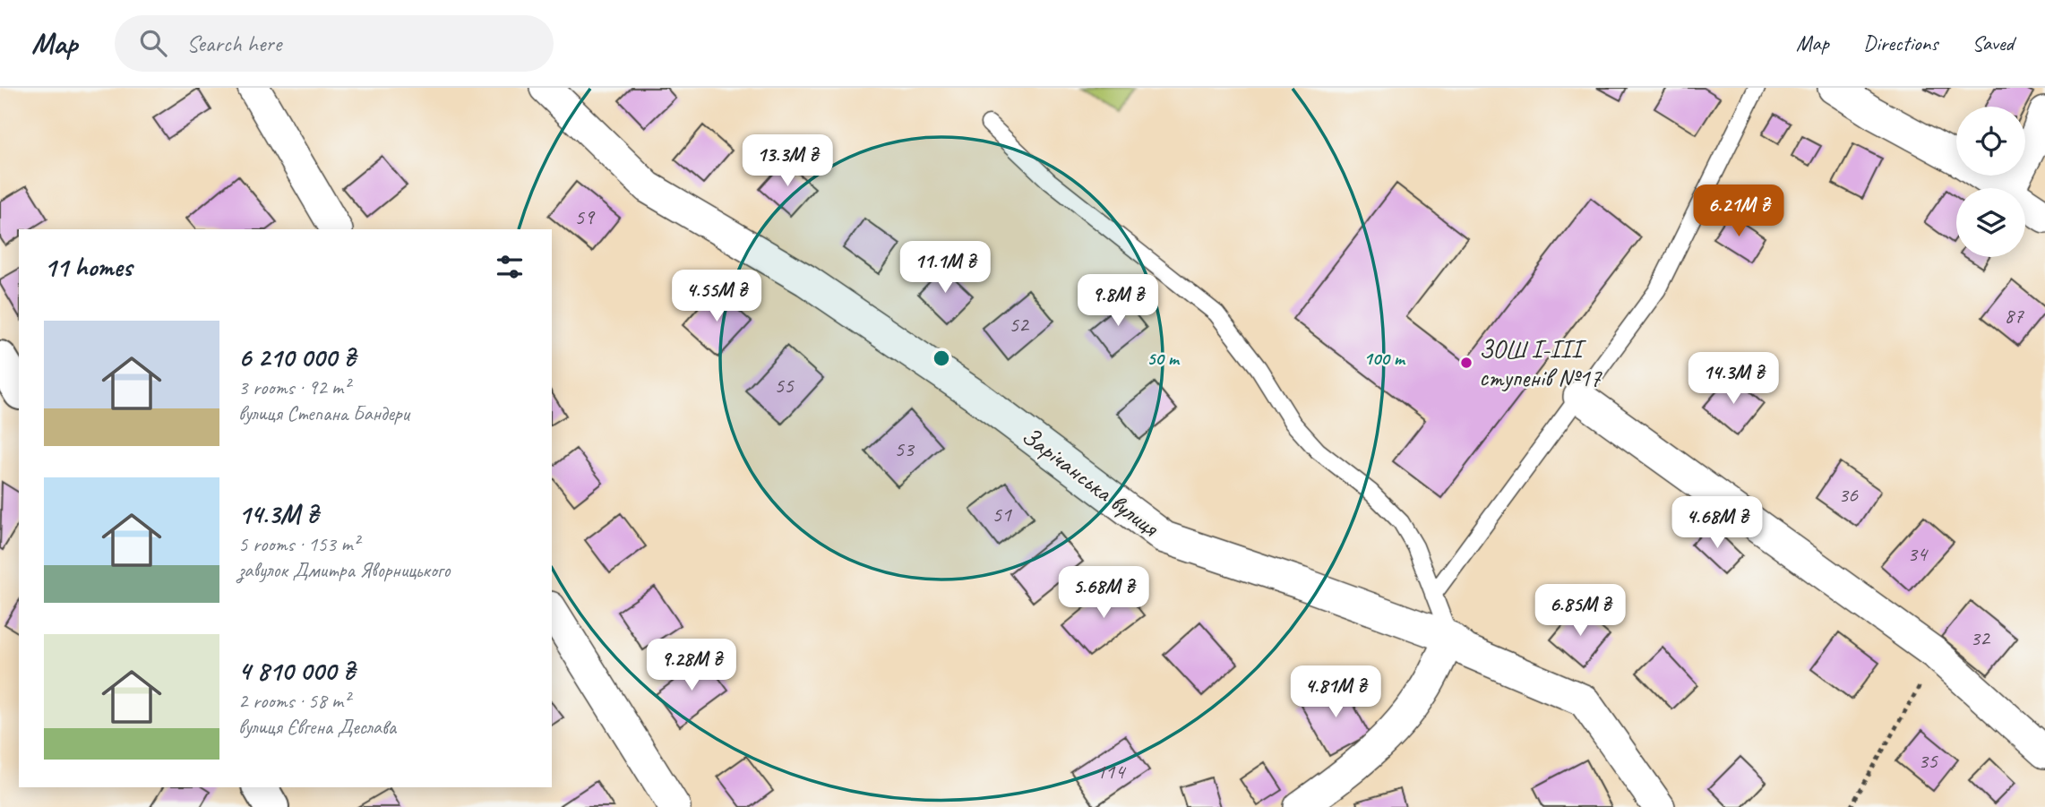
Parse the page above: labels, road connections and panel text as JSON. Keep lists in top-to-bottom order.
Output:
{
  "streets": {
    "street": ["Зарічанська вулиця"]
  },
  "places": ["ЗОШ І-ІІІ ступенів №17"],
  "house_numbers": [
    "59",
    "87",
    "52",
    "55",
    "53",
    "36",
    "51",
    "34",
    "32",
    "35",
    "114"
  ],
  "page": {
    "header": "Map",
    "search": "Search here",
    "nav": ["Map", "Directions", "Saved"],
    "price": [
      "13.3M ₴",
      "6.21M ₴",
      "11.1M ₴",
      "4.55M ₴",
      "9.8M ₴",
      "14.3M ₴",
      "4.68M ₴",
      "5.68M ₴",
      "6.85M ₴",
      "9.28M ₴",
      "4.81M ₴"
    ],
    "heading": "11 homes",
    "list": [
      {
        "name": "6 210 000 ₴",
        "note": "3 rooms · 92 m² · вулиця Степана Бандери"
      },
      {
        "name": "14.3M ₴",
        "note": "5 rooms · 153 m² · завулок Дмитра Яворницького"
      },
      {
        "name": "4 810 000 ₴",
        "note": "2 rooms · 58 m² · вулиця Євгена Деслава"
      }
    ]
  },
  "rings": ["50 m", "100 m"]
}
